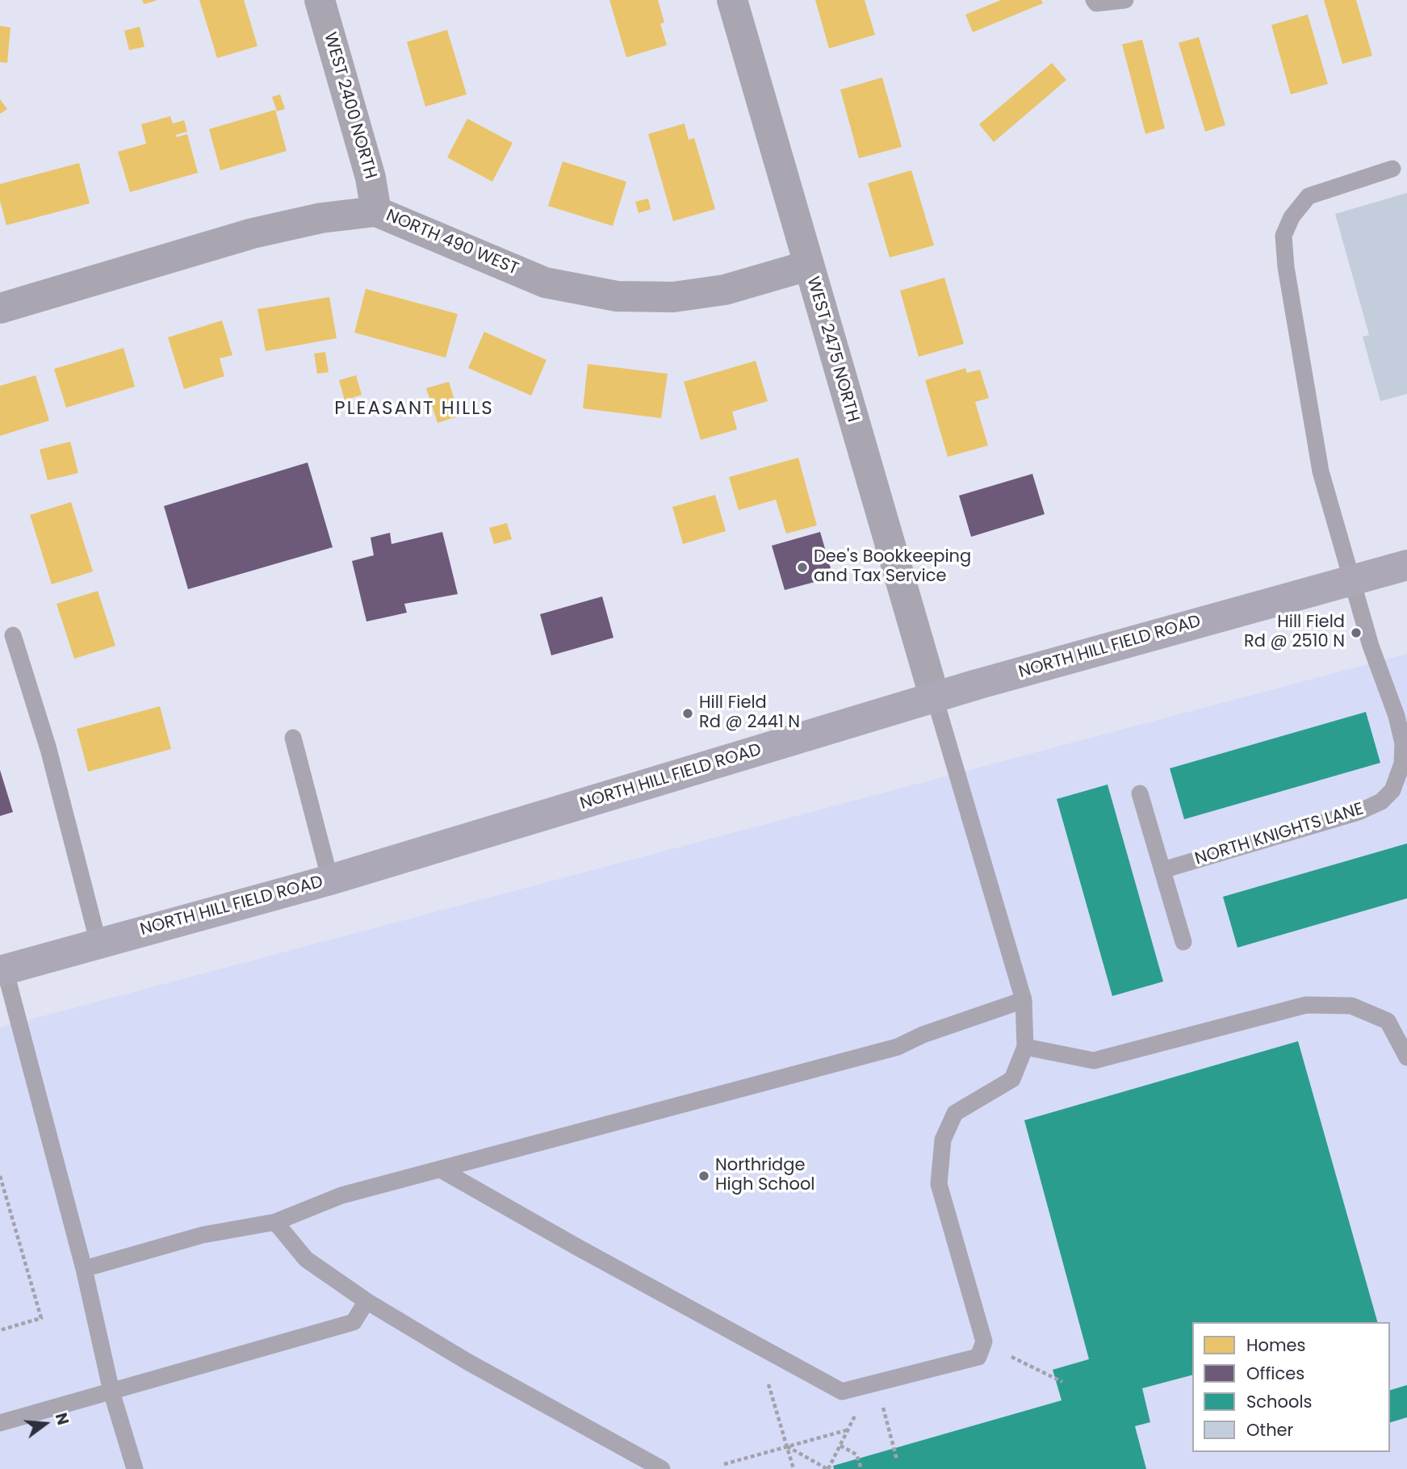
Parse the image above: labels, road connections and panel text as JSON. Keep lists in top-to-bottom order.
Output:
{
  "streets": {
    "main road": ["NORTH HILL FIELD ROAD"],
    "street": ["WEST 2400 NORTH", "NORTH 490 WEST", "WEST 2475 NORTH"],
    "lane": ["NORTH KNIGHTS LANE"]
  },
  "crossings": [
    ["WEST 2400 NORTH", "NORTH 490 WEST"],
    ["NORTH 490 WEST", "WEST 2475 NORTH"],
    ["WEST 2475 NORTH", "NORTH HILL FIELD ROAD"],
    ["NORTH HILL FIELD ROAD", "NORTH KNIGHTS LANE"]
  ],
  "districts": ["PLEASANT HILLS"],
  "places": [
    "Dee's Bookkeeping and Tax Service",
    "Hill Field Rd @ 2510 N",
    "Hill Field Rd @ 2441 N",
    "Northridge High School"
  ],
  "legend": [
    "Homes",
    "Offices",
    "Schools",
    "Other"
  ],
  "north": "right"
}
